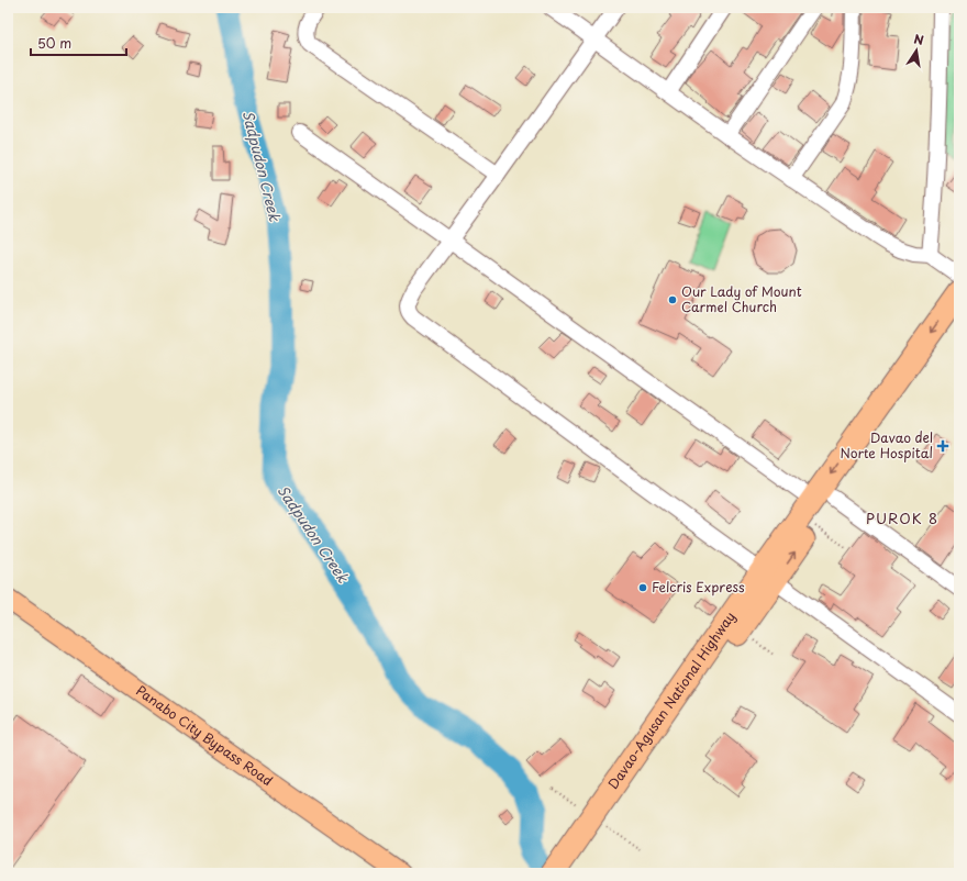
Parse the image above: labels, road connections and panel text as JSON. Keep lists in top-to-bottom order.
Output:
{
  "streets": {
    "highway": ["Davao-Agusan National Highway"],
    "main road": ["Panabo City Bypass Road"]
  },
  "districts": ["PUROK 8"],
  "water": ["Sadpudon Creek"],
  "places": {
    "other": ["Our Lady of Mount Carmel Church", "Felcris Express"],
    "health": ["Davao del Norte Hospital"]
  },
  "scale_bar": "50 m",
  "north": "top"
}
